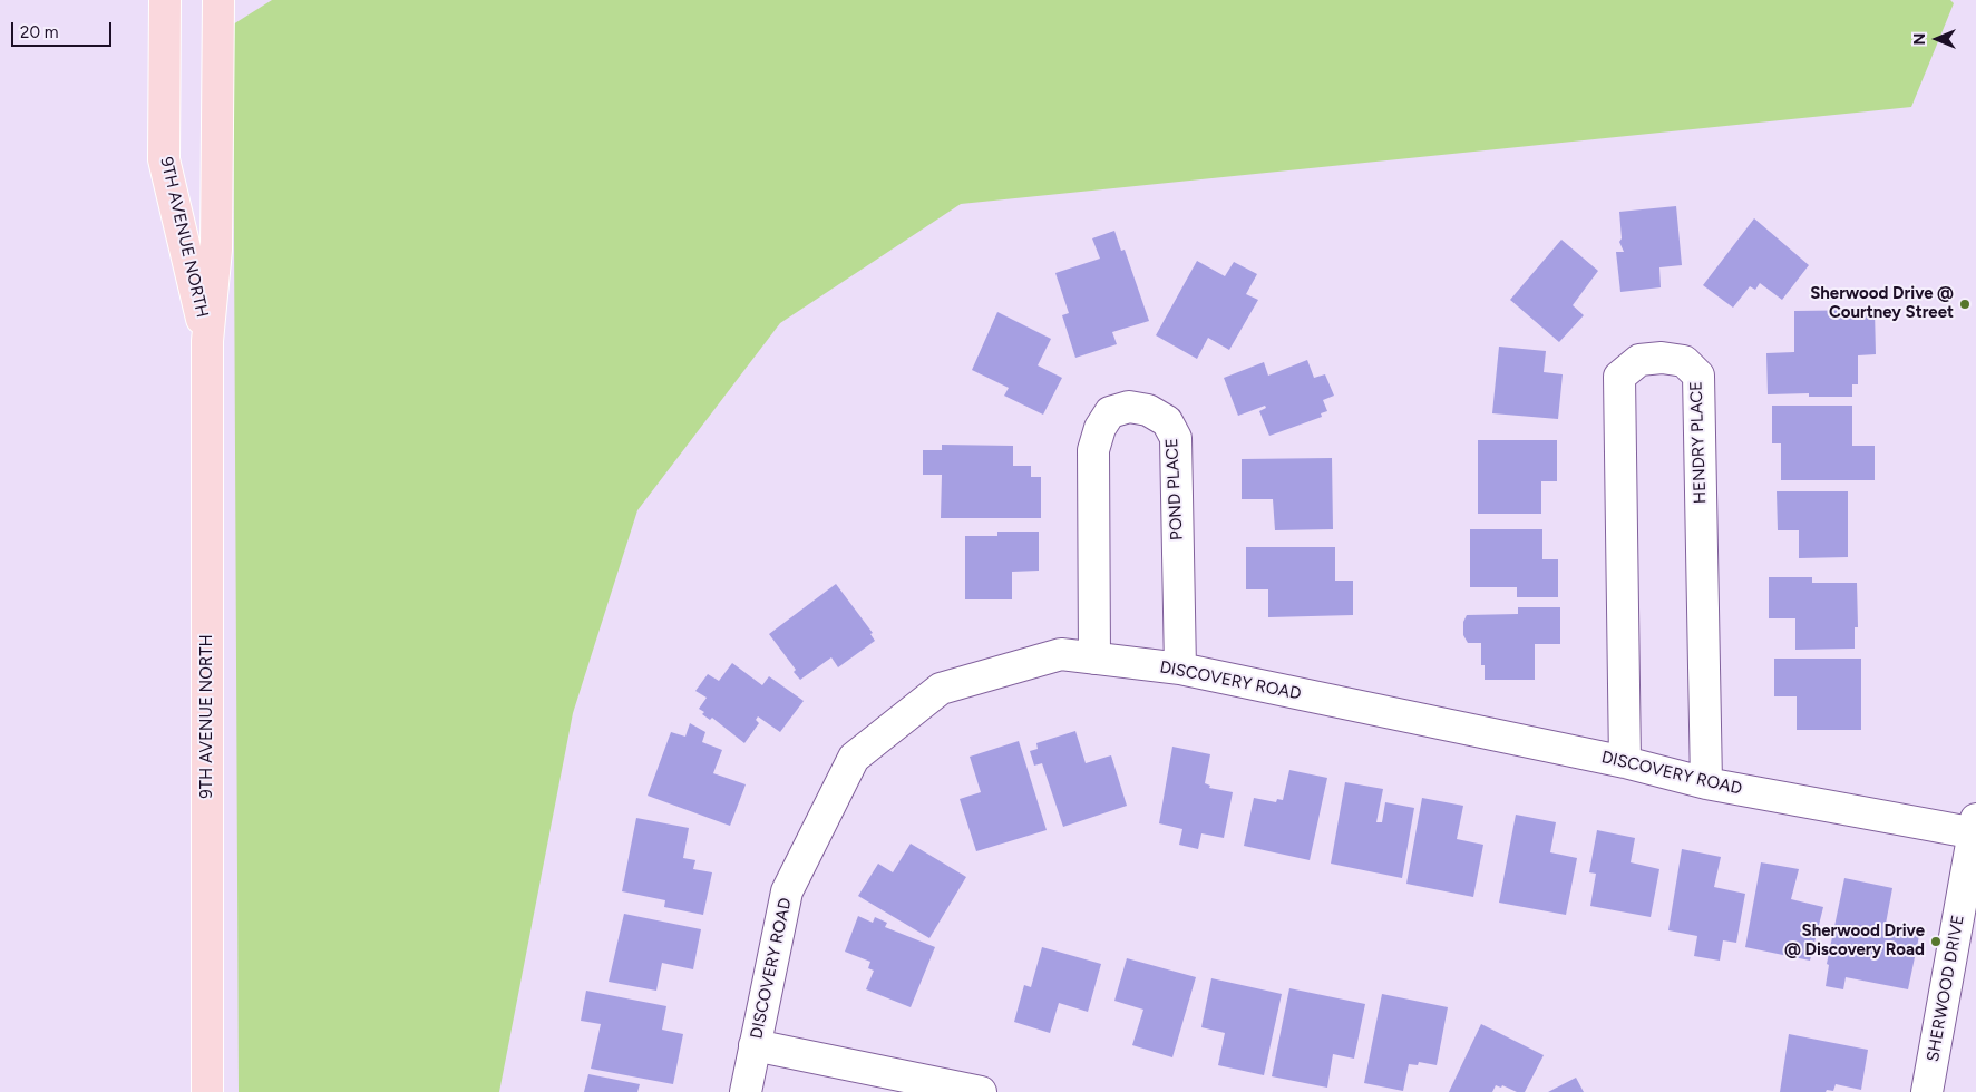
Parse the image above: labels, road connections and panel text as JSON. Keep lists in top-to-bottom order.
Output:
{
  "streets": {
    "main road": ["9TH AVENUE NORTH"],
    "street": [
      "HENDRY PLACE",
      "POND PLACE",
      "DISCOVERY ROAD",
      "SHERWOOD DRIVE"
    ]
  },
  "crossings": [
    ["HENDRY PLACE", "DISCOVERY ROAD"],
    ["POND PLACE", "DISCOVERY ROAD"],
    ["DISCOVERY ROAD", "SHERWOOD DRIVE"]
  ],
  "places": ["Sherwood Drive @ Courtney Street", "Sherwood Drive @ Discovery Road"],
  "scale_bar": "20 m",
  "north": "left"
}
